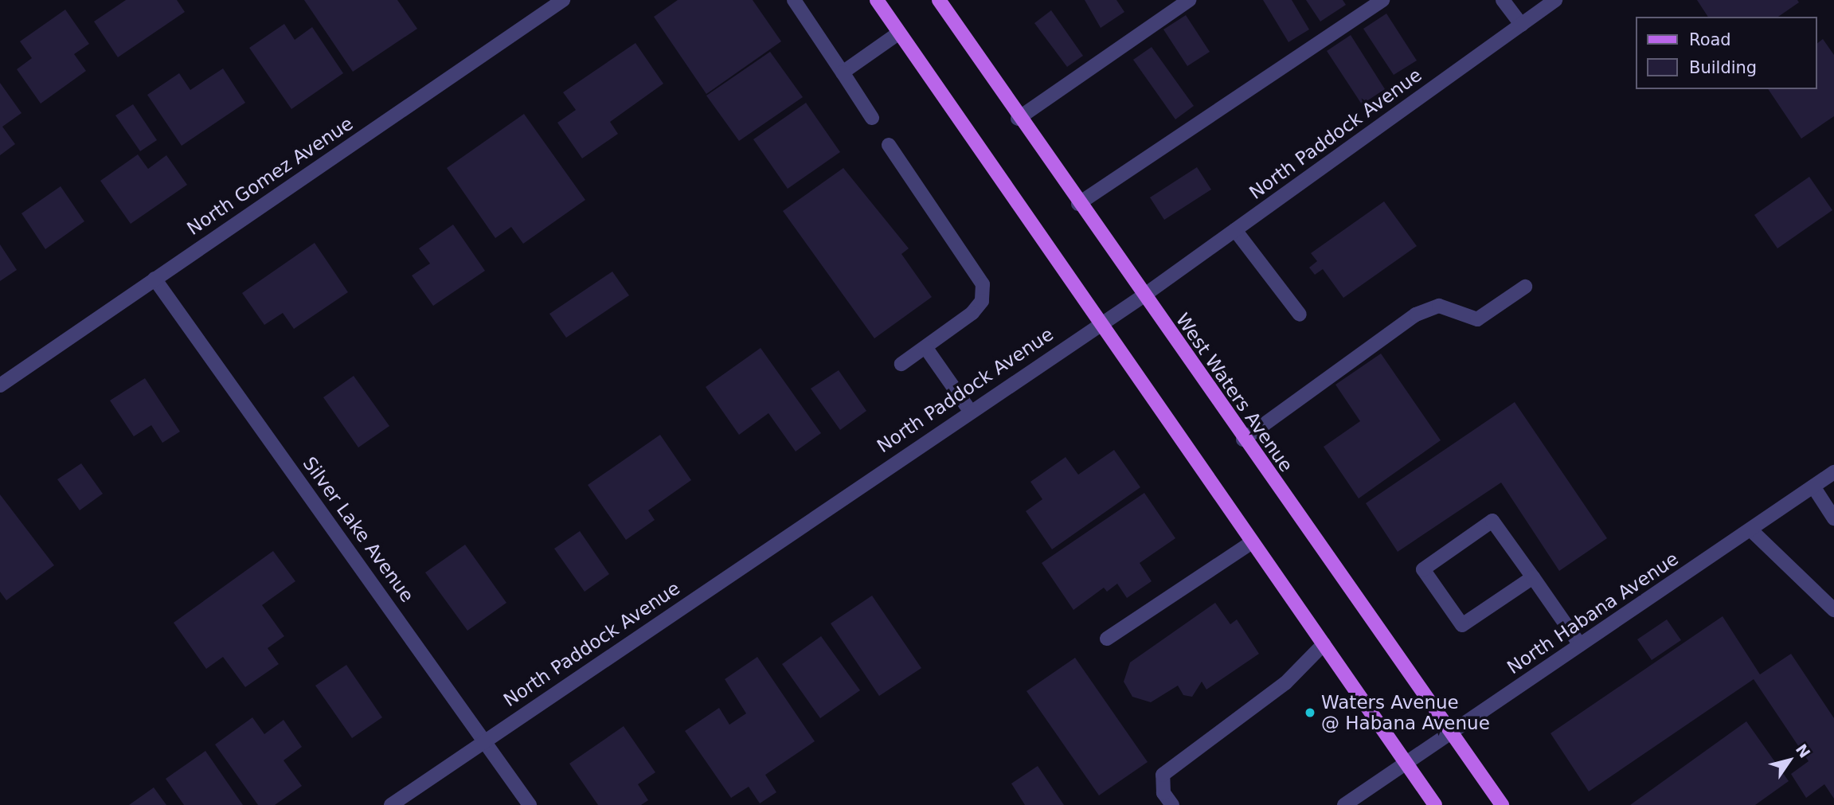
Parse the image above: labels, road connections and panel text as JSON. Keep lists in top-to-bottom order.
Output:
{
  "streets": {
    "main road": ["West Waters Avenue"],
    "street": [
      "North Paddock Avenue",
      "North Gomez Avenue",
      "Silver Lake Avenue",
      "North Habana Avenue"
    ]
  },
  "crossings": [
    ["North Paddock Avenue", "West Waters Avenue"],
    ["North Paddock Avenue", "Silver Lake Avenue"],
    ["North Gomez Avenue", "Silver Lake Avenue"],
    ["West Waters Avenue", "North Habana Avenue"]
  ],
  "places": ["Waters Avenue @ Habana Avenue"],
  "legend": ["Road", "Building"],
  "north": "top right"
}
